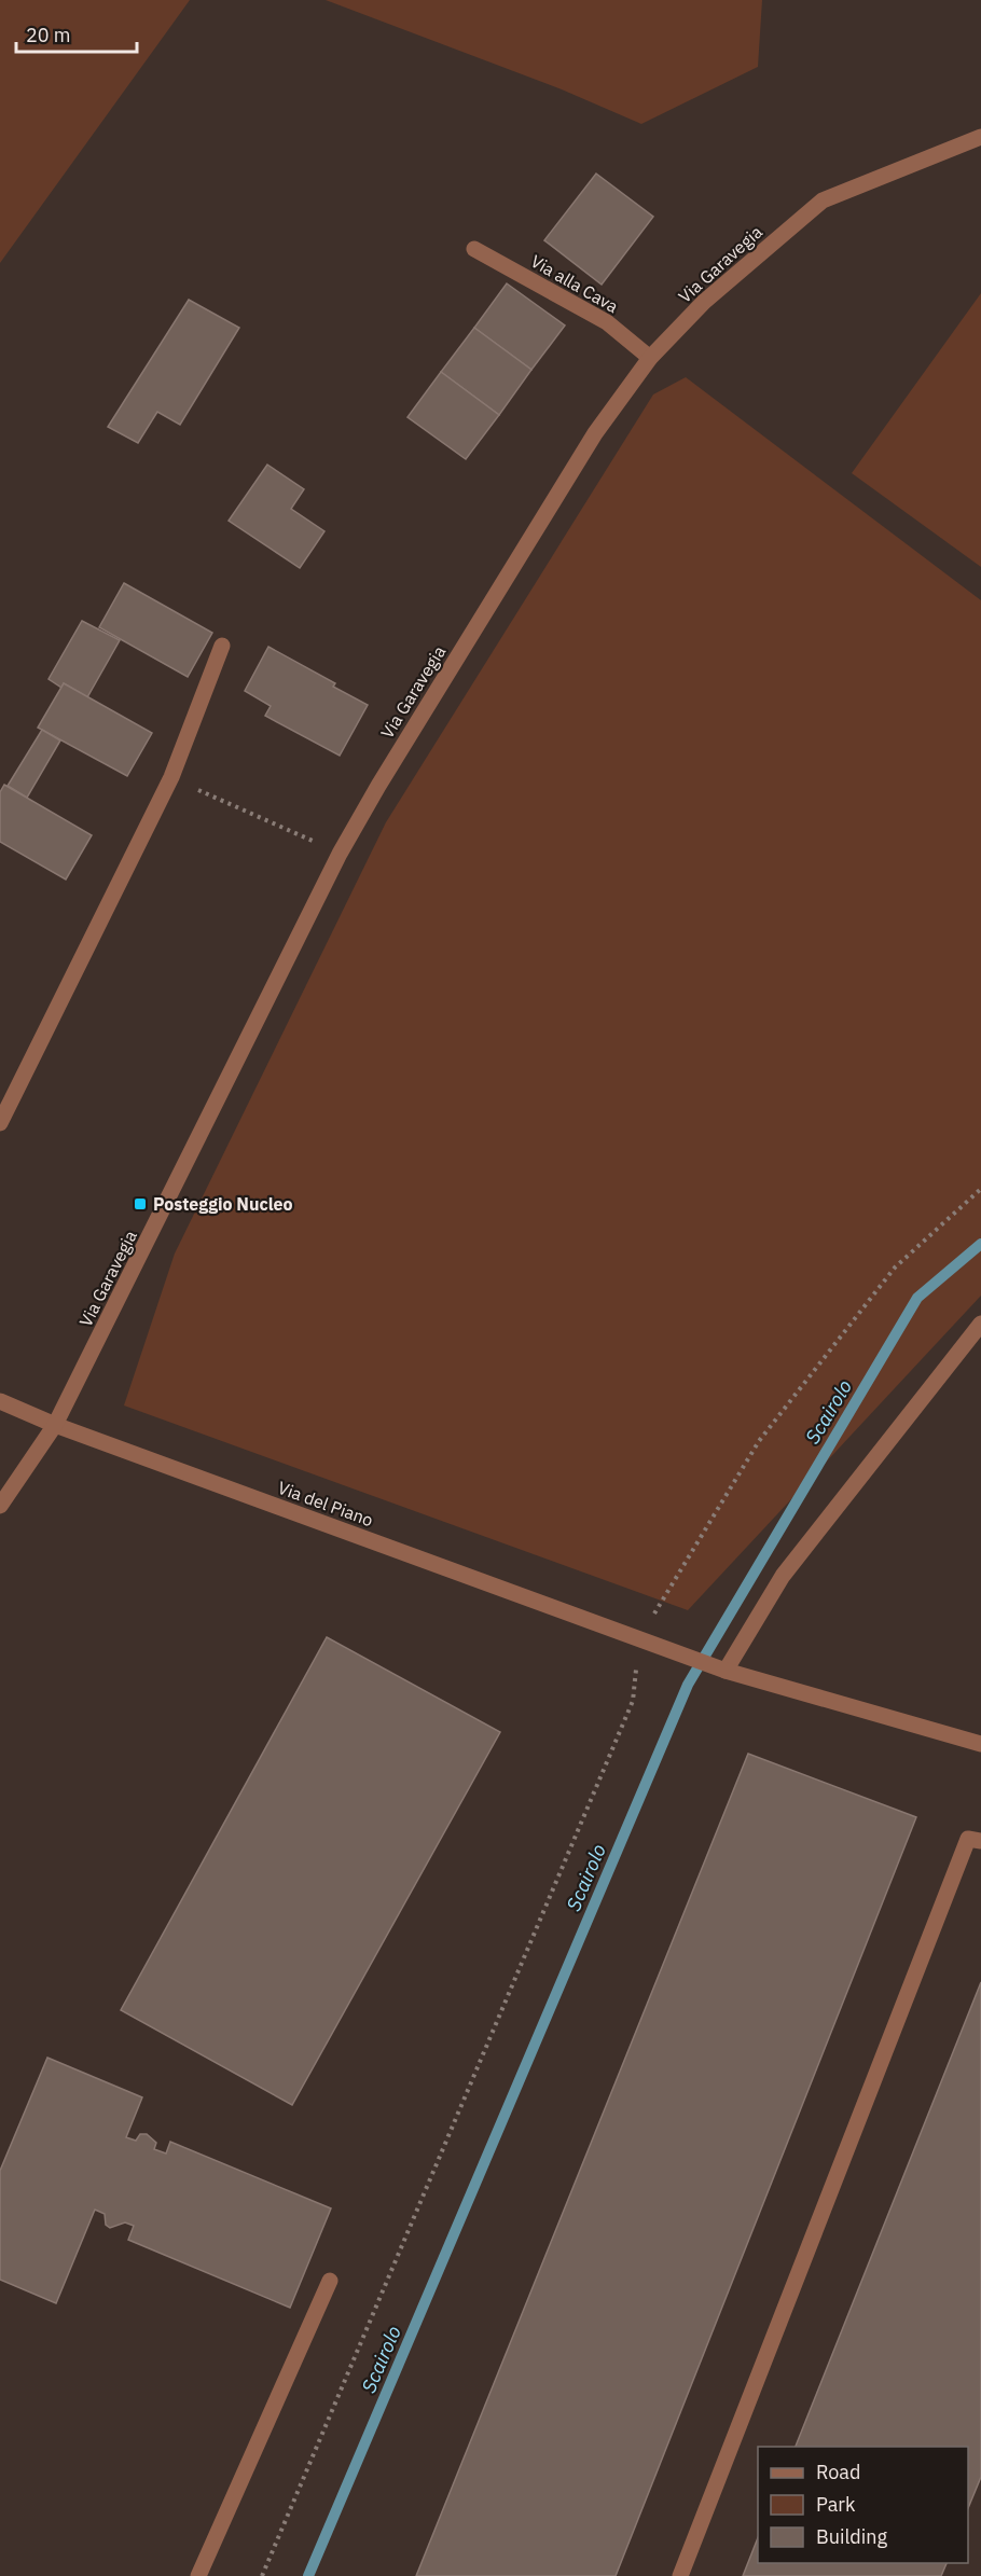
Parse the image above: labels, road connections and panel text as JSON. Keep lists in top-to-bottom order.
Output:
{
  "streets": {
    "street": ["Via Garavegia", "Via alla Cava", "Via del Piano"]
  },
  "crossings": [
    ["Via Garavegia", "Via alla Cava"],
    ["Via Garavegia", "Via del Piano"]
  ],
  "water": ["Scairolo"],
  "places": {
    "transit": ["Posteggio Nucleo"]
  },
  "legend": ["Road", "Park", "Building"],
  "scale_bar": "20 m"
}
